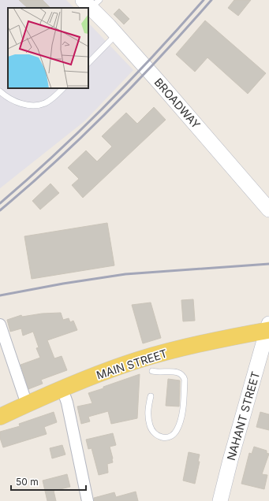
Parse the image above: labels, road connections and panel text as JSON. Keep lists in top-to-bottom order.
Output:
{
  "streets": {
    "main road": ["MAIN STREET"],
    "street": ["BROADWAY", "NAHANT STREET"]
  },
  "crossings": [
    ["MAIN STREET", "NAHANT STREET"]
  ],
  "scale_bar": "50 m"
}
